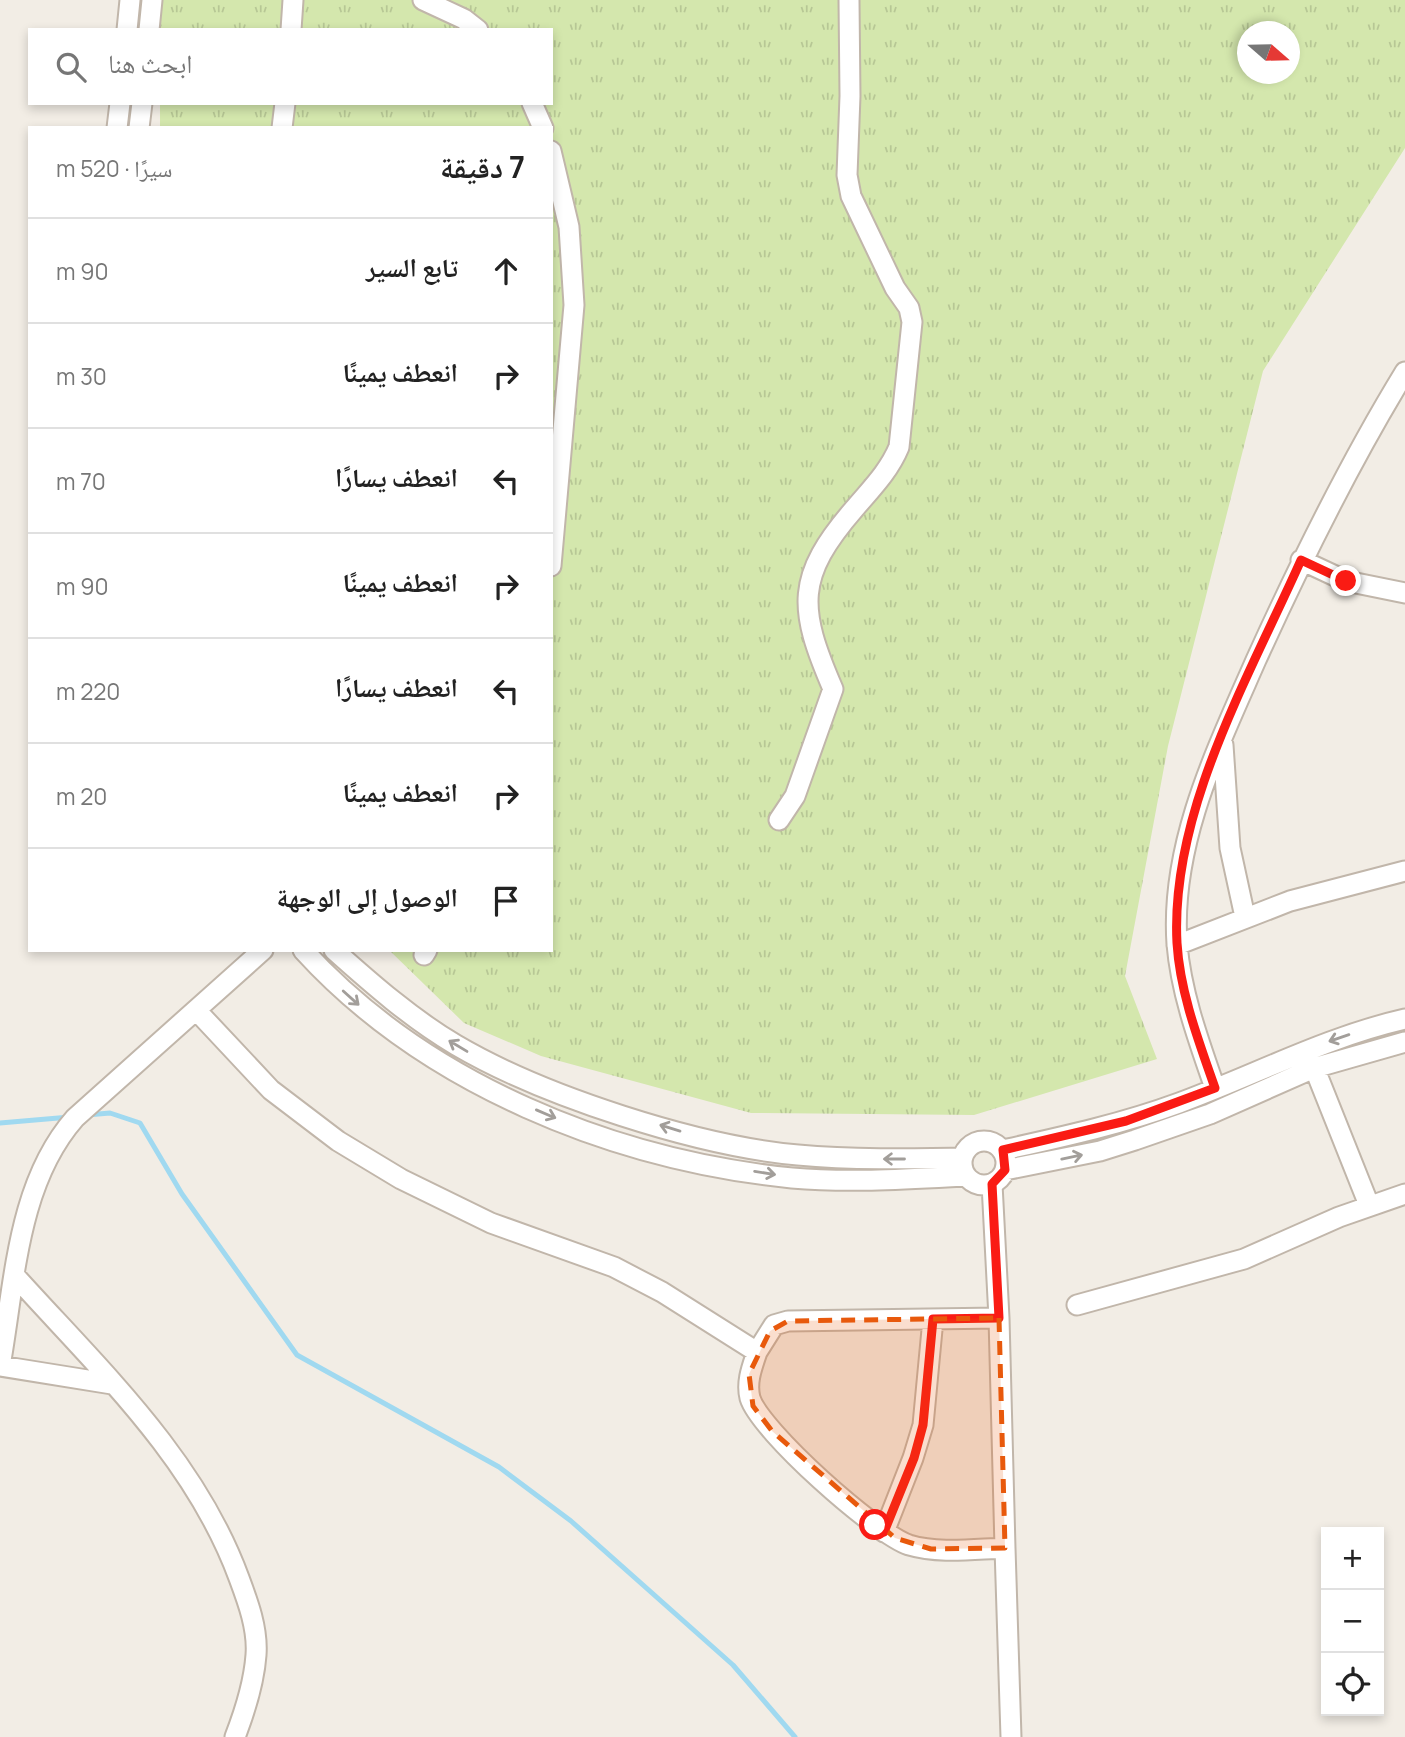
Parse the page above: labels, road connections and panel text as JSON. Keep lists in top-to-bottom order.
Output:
{
  "north": "right",
  "page": {
    "search": "ابحث هنا",
    "heading": ["7 دقيقة", "سيرًا · 520 m"],
    "list": [
      ["تابع السير", "90 m"],
      ["انعطف يمينًا", "30 m"],
      ["انعطف يسارًا", "70 m"],
      ["انعطف يمينًا", "90 m"],
      ["انعطف يسارًا", "220 m"],
      ["انعطف يمينًا", "20 m"],
      "الوصول إلى الوجهة"
    ],
    "map_buttons": ["+", "−"]
  }
}
